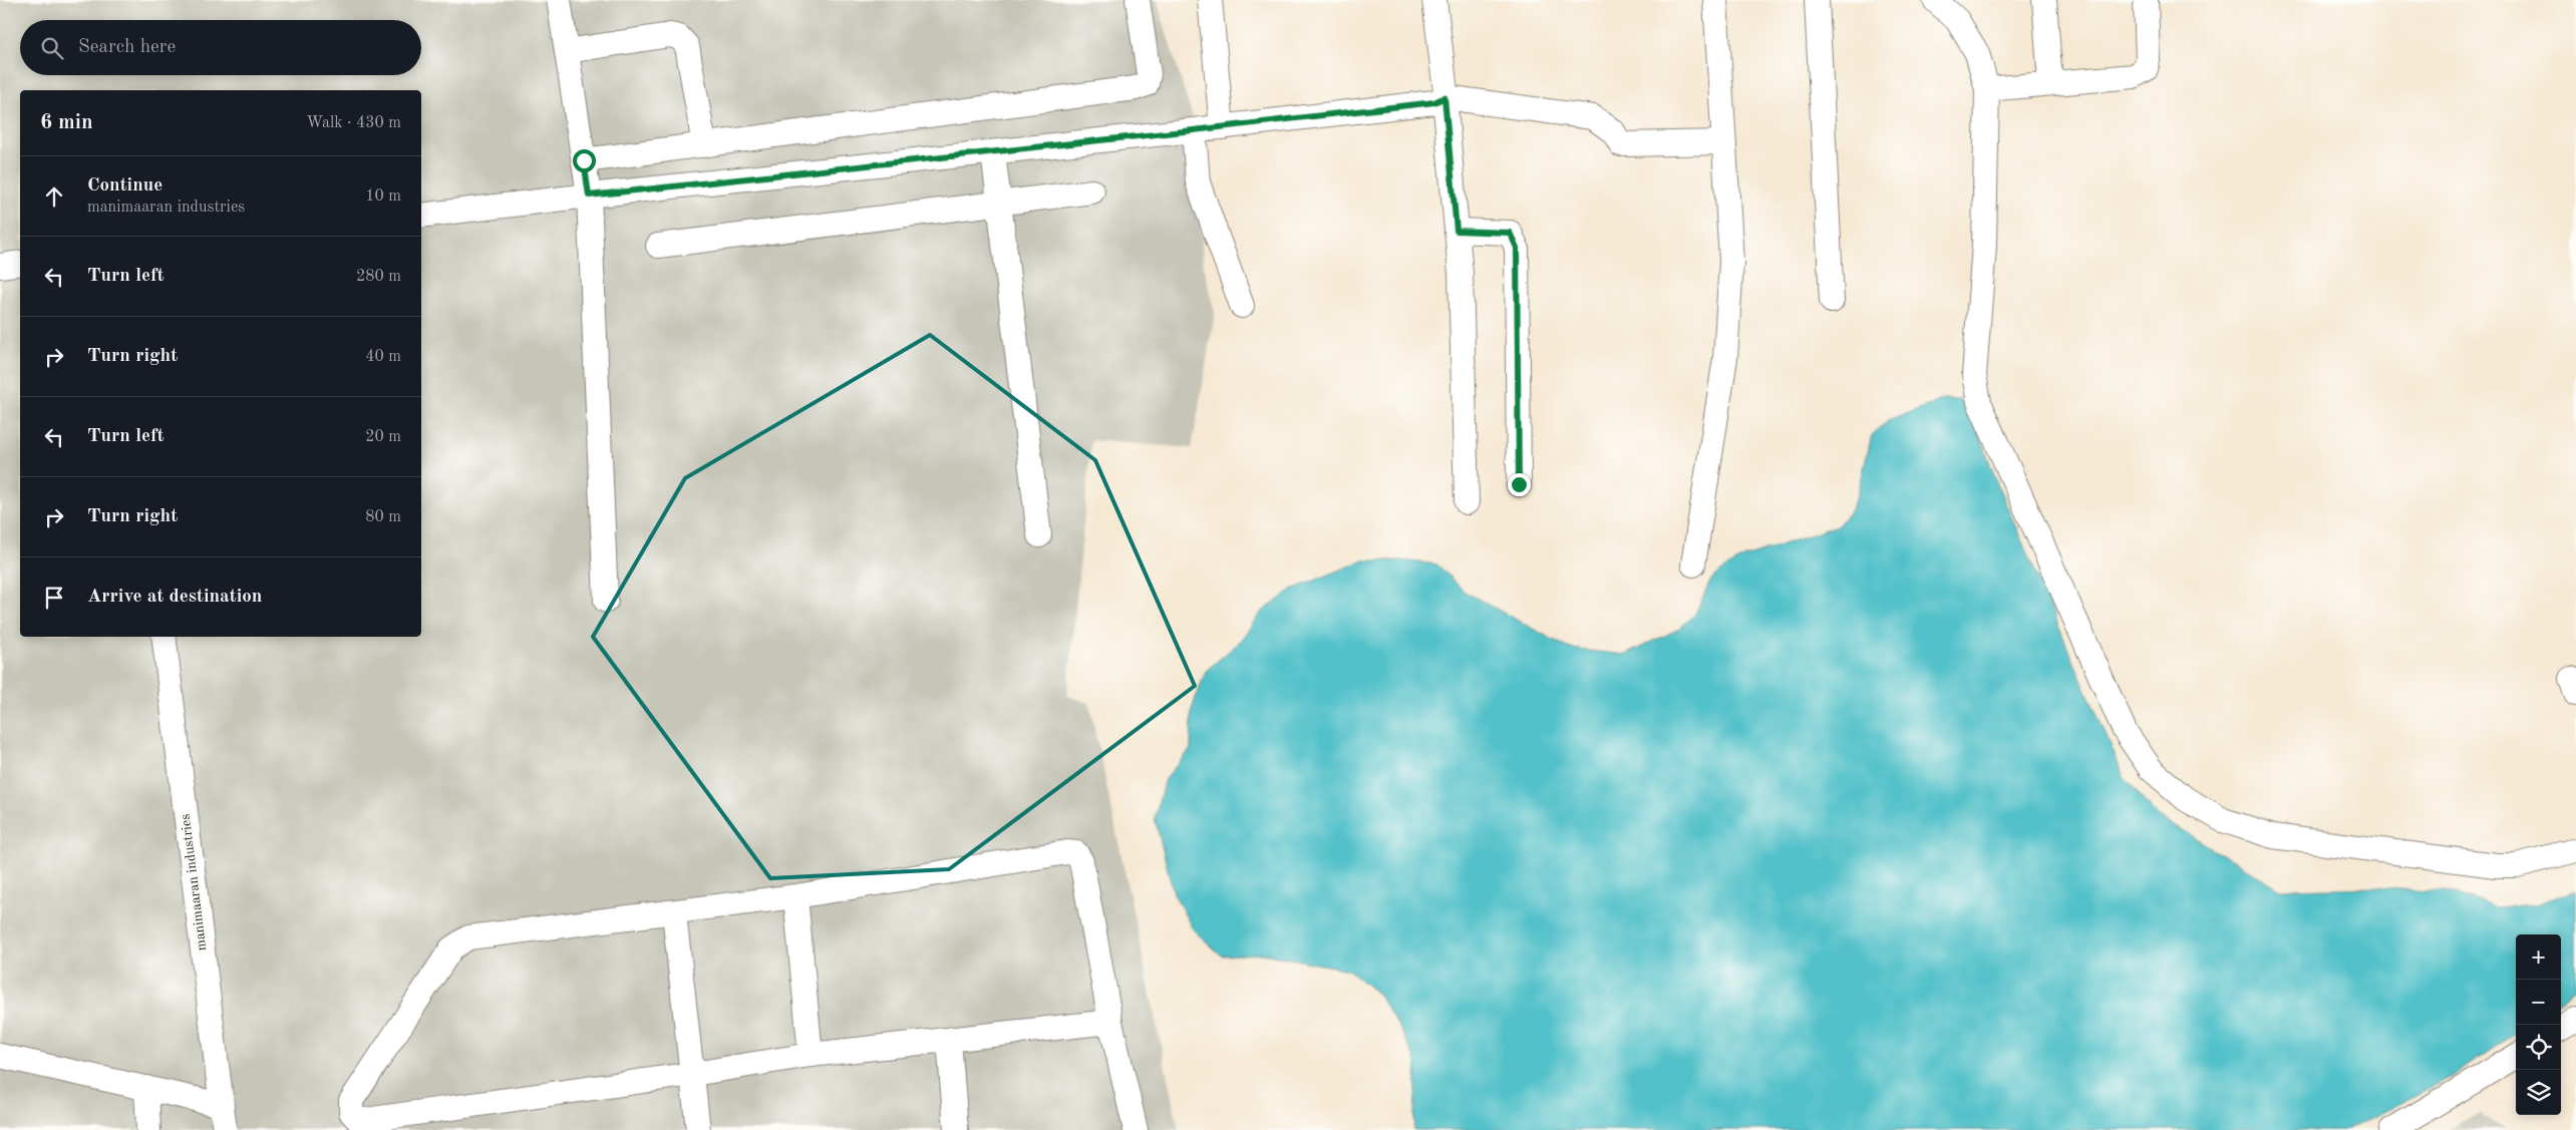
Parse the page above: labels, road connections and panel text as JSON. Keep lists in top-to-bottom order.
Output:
{
  "streets": {
    "street": ["manimaaran industries"]
  },
  "page": {
    "search": "Search here",
    "heading": ["6 min", "Walk · 430 m"],
    "list": [
      ["Continue", "manimaaran industries", "10 m"],
      ["Turn left", "280 m"],
      ["Turn right", "40 m"],
      ["Turn left", "20 m"],
      ["Turn right", "80 m"],
      "Arrive at destination"
    ],
    "map_buttons": ["+", "−"]
  }
}
